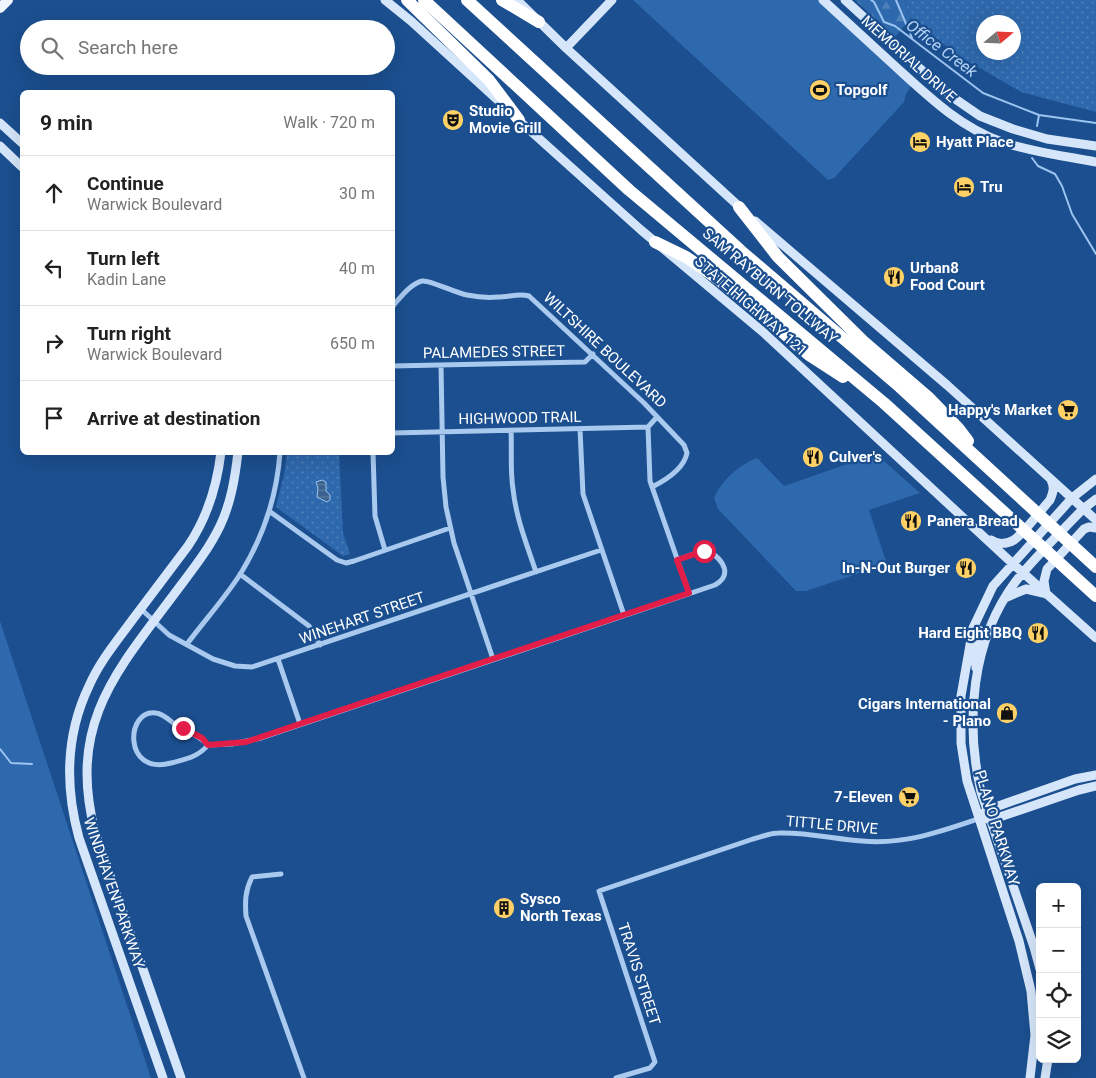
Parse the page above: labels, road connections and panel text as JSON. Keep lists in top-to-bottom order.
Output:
{
  "streets": {
    "highway": ["SAM RAYBURN TOLLWAY"],
    "main road": [
      "MEMORIAL DRIVE",
      "STATE HIGHWAY 121",
      "PLANO PARKWAY",
      "WINDHAVEN PARKWAY"
    ],
    "street": [
      "WILTSHIRE BOULEVARD",
      "PALAMEDES STREET",
      "HIGHWOOD TRAIL",
      "WINEHART STREET",
      "TITTLE DRIVE",
      "TRAVIS STREET"
    ]
  },
  "crossings": [
    ["STATE HIGHWAY 121", "PLANO PARKWAY"],
    ["WILTSHIRE BOULEVARD", "PALAMEDES STREET"],
    ["WINEHART STREET", "WINDHAVEN PARKWAY"],
    ["TITTLE DRIVE", "PLANO PARKWAY"],
    ["TITTLE DRIVE", "TRAVIS STREET"]
  ],
  "water": ["Office Creek"],
  "places": {
    "sports": ["Topgolf"],
    "theatre": ["Studio Movie Grill"],
    "hotel": ["Hyatt Place", "Tru"],
    "restaurant": [
      "Urban8 Food Court",
      "Culver's",
      "Panera Bread",
      "In-N-Out Burger",
      "Hard Eight BBQ"
    ],
    "supermarket": ["Happy's Market", "7-Eleven"],
    "shop": ["Cigars International - Plano"],
    "building": ["Sysco North Texas"]
  },
  "north": "right",
  "page": {
    "search": "Search here",
    "heading": ["9 min", "Walk · 720 m"],
    "list": [
      ["Continue", "Warwick Boulevard", "30 m"],
      ["Turn left", "Kadin Lane", "40 m"],
      ["Turn right", "Warwick Boulevard", "650 m"],
      "Arrive at destination"
    ],
    "map_buttons": ["+", "−"]
  }
}
